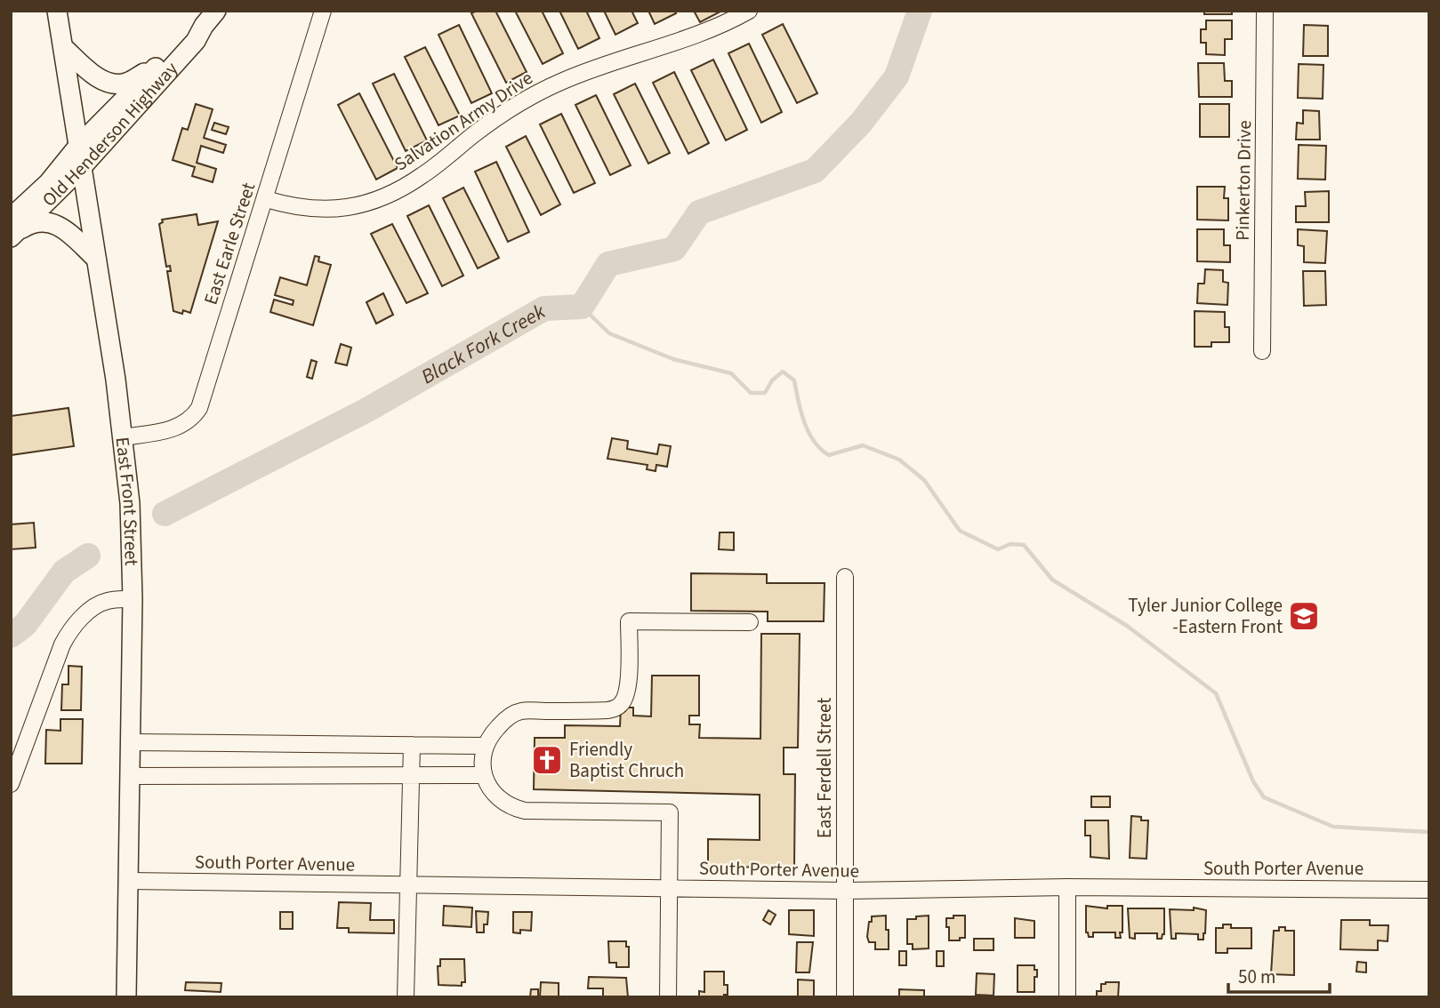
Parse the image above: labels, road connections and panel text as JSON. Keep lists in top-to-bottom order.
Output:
{
  "streets": {
    "main road": ["Old Henderson Highway", "East Front Street"],
    "street": [
      "Salvation Army Drive",
      "Pinkerton Drive",
      "East Earle Street",
      "East Ferdell Street",
      "South Porter Avenue"
    ]
  },
  "crossings": [
    ["Salvation Army Drive", "East Earle Street"],
    ["Old Henderson Highway", "East Front Street"],
    ["East Earle Street", "East Front Street"],
    ["East Front Street", "South Porter Avenue"],
    ["East Ferdell Street", "South Porter Avenue"]
  ],
  "water": ["Black Fork Creek"],
  "places": {
    "school or university": ["Tyler Junior College -Eastern Front"],
    "church": ["Friendly Baptist Chruch"]
  },
  "scale_bar": "50 m"
}
